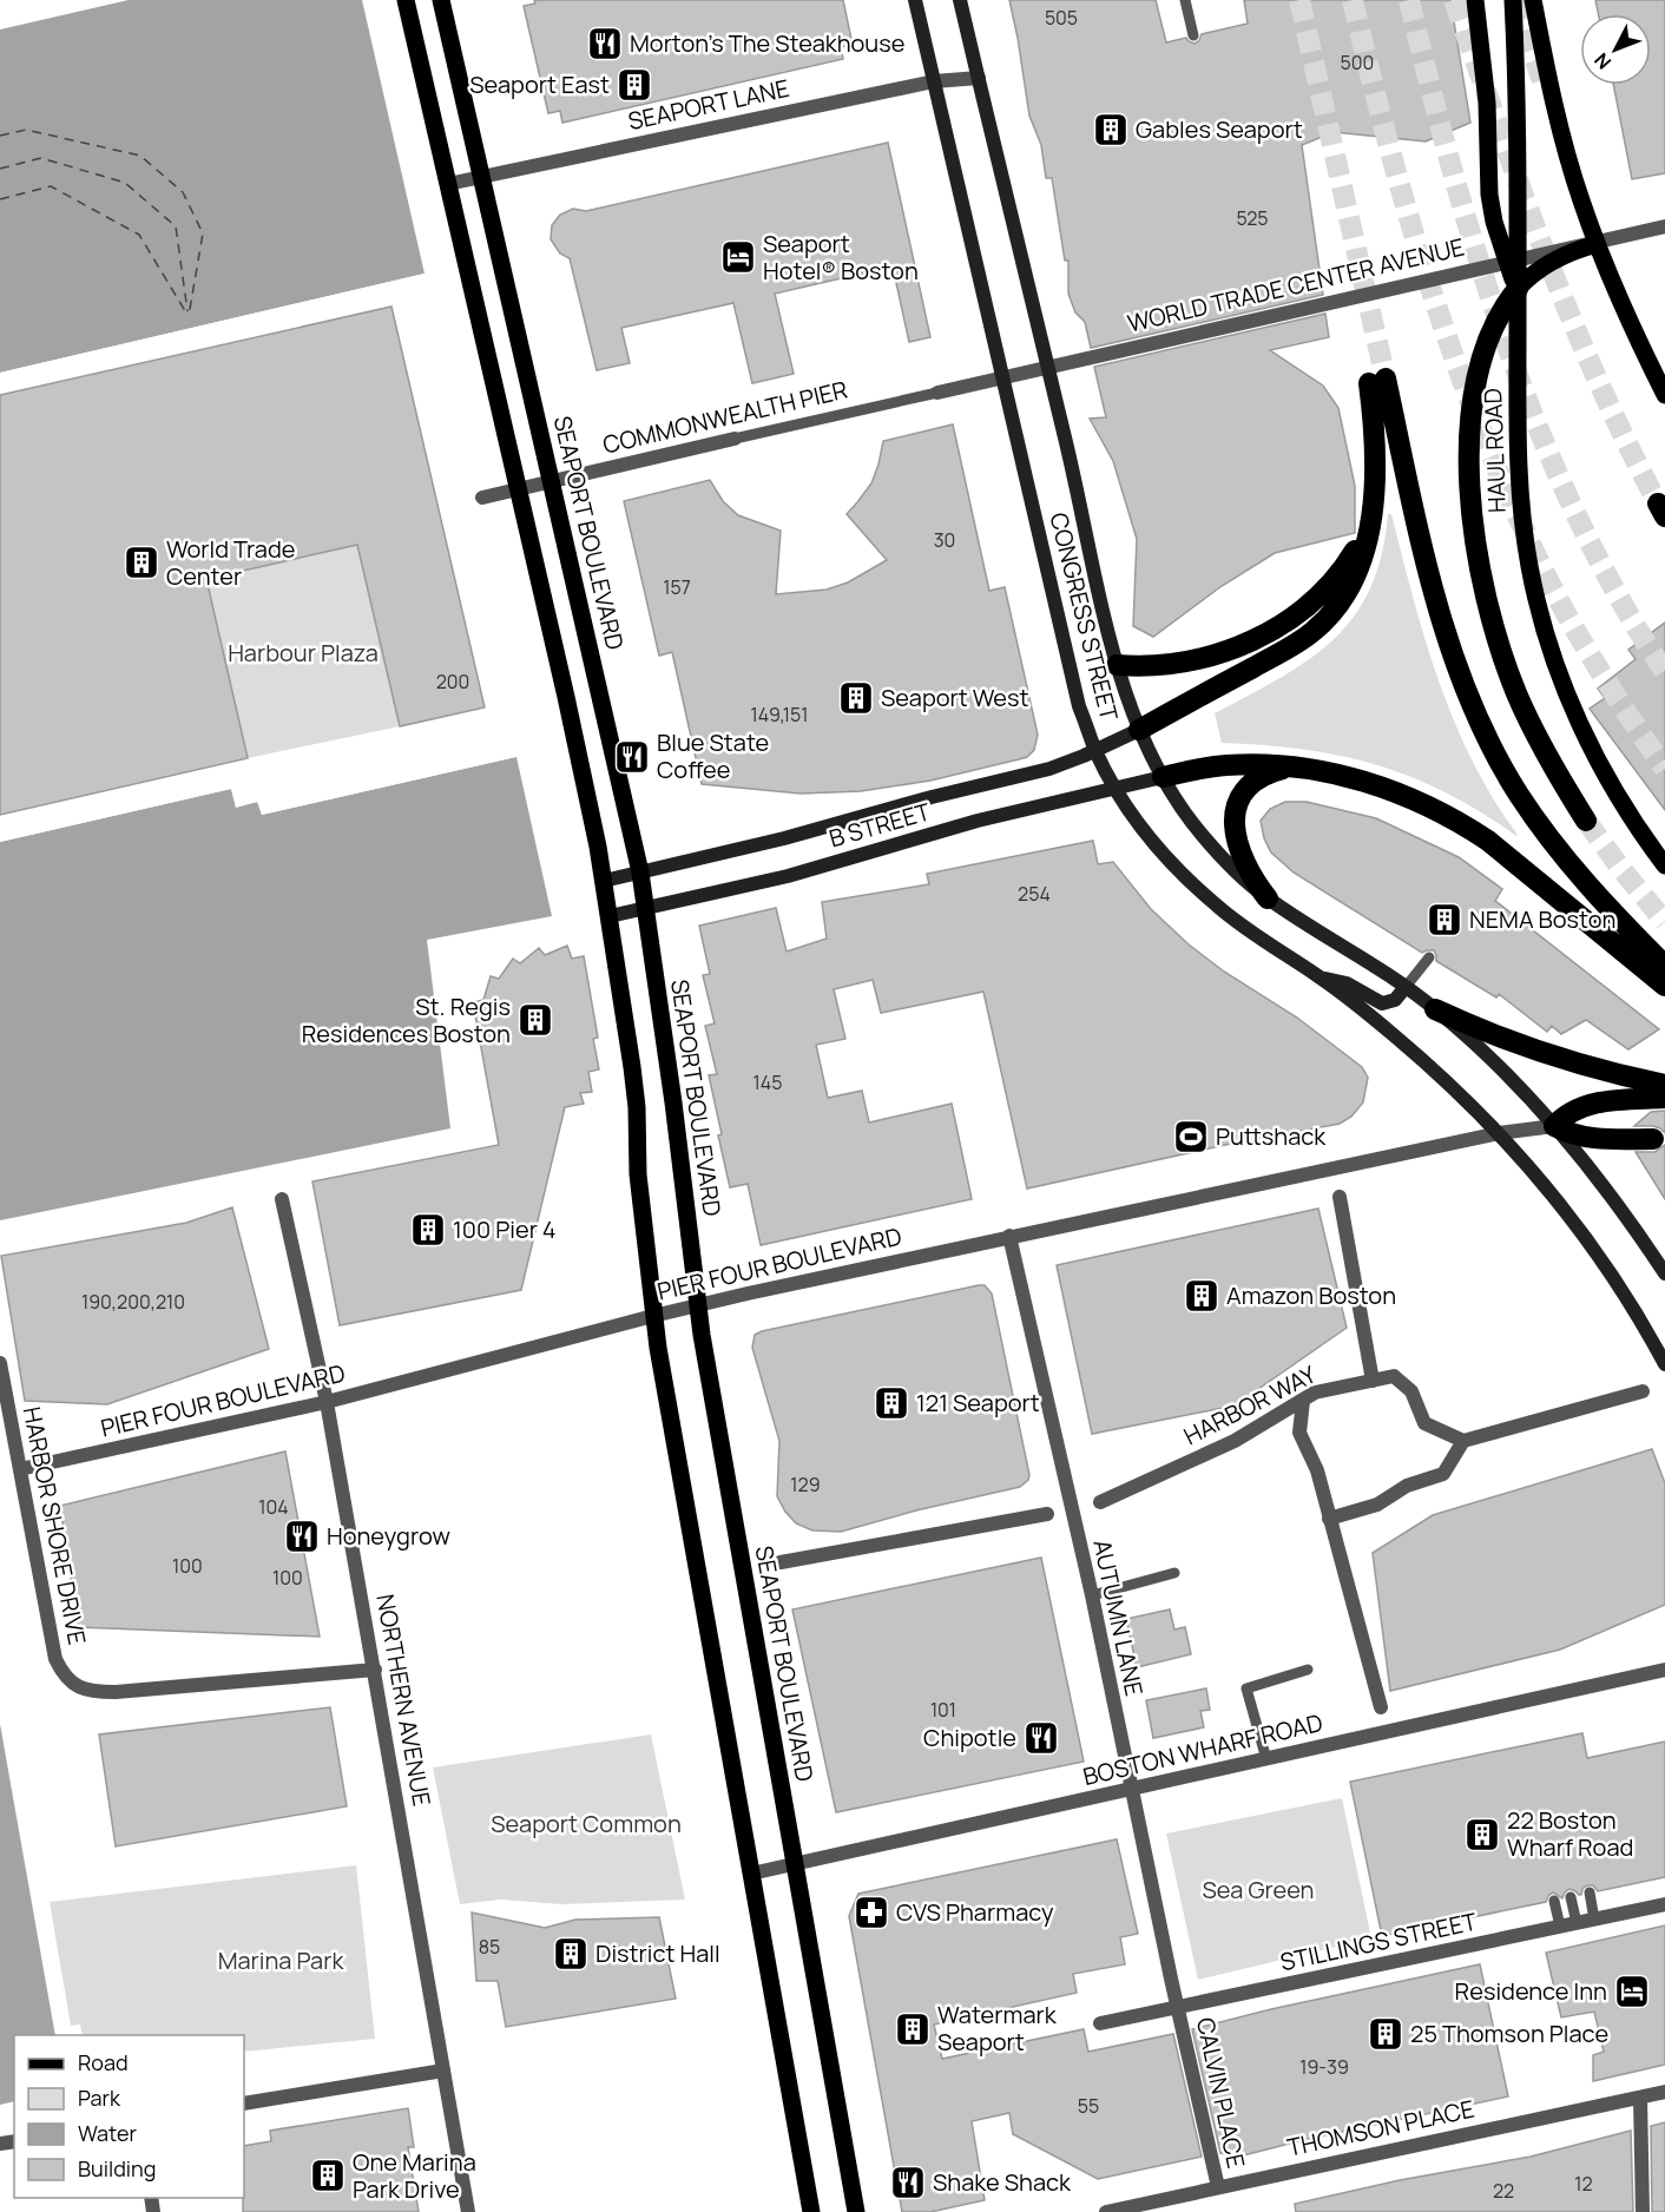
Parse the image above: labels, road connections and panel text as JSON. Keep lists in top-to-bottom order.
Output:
{
  "streets": {
    "main road": [
      "HAUL ROAD",
      "SEAPORT BOULEVARD",
      "CONGRESS STREET",
      "B STREET"
    ],
    "street": [
      "SEAPORT LANE",
      "WORLD TRADE CENTER AVENUE",
      "COMMONWEALTH PIER",
      "PIER FOUR BOULEVARD",
      "HARBOR WAY",
      "HARBOR SHORE DRIVE",
      "AUTUMN LANE",
      "NORTHERN AVENUE",
      "BOSTON WHARF ROAD",
      "STILLINGS STREET",
      "CALVIN PLACE",
      "THOMSON PLACE"
    ]
  },
  "crossings": [
    ["SEAPORT LANE", "SEAPORT BOULEVARD"],
    ["SEAPORT LANE", "CONGRESS STREET"],
    ["WORLD TRADE CENTER AVENUE", "COMMONWEALTH PIER"],
    ["SEAPORT BOULEVARD", "B STREET"],
    ["SEAPORT BOULEVARD", "PIER FOUR BOULEVARD"],
    ["SEAPORT BOULEVARD", "BOSTON WHARF ROAD"],
    ["CONGRESS STREET", "B STREET"],
    ["CONGRESS STREET", "PIER FOUR BOULEVARD"],
    ["PIER FOUR BOULEVARD", "HARBOR SHORE DRIVE"],
    ["PIER FOUR BOULEVARD", "AUTUMN LANE"],
    ["PIER FOUR BOULEVARD", "NORTHERN AVENUE"],
    ["HARBOR SHORE DRIVE", "NORTHERN AVENUE"],
    ["AUTUMN LANE", "BOSTON WHARF ROAD"],
    ["AUTUMN LANE", "STILLINGS STREET"],
    ["AUTUMN LANE", "CALVIN PLACE"],
    ["STILLINGS STREET", "CALVIN PLACE"],
    ["CALVIN PLACE", "THOMSON PLACE"]
  ],
  "parks": [
    "Harbour Plaza",
    "Seaport Common",
    "Sea Green",
    "Marina Park"
  ],
  "places": {
    "restaurant": [
      "Morton's The Steakhouse",
      "Blue State Coffee",
      "Honeygrow",
      "Chipotle",
      "Shake Shack"
    ],
    "building": [
      "Seaport East",
      "Gables Seaport",
      "World Trade Center",
      "Seaport West",
      "NEMA Boston",
      "St. Regis Residences Boston",
      "100 Pier 4",
      "Amazon Boston",
      "121 Seaport",
      "22 Boston Wharf Road",
      "District Hall",
      "Watermark Seaport",
      "25 Thomson Place",
      "One Marina Park Drive"
    ],
    "hotel": ["Seaport Hotel® Boston", "Residence Inn"],
    "sports": ["Puttshack"],
    "pharmacy": ["CVS Pharmacy"]
  },
  "house_numbers": [
    "505",
    "500",
    "525",
    "30",
    "157",
    "200",
    "149,151",
    "254",
    "145",
    "190,200,210",
    "129",
    "104",
    "100",
    "100",
    "101",
    "85",
    "19-39",
    "55",
    "12",
    "22"
  ],
  "legend": [
    "Road",
    "Park",
    "Water",
    "Building"
  ],
  "north": "bottom left"
}
